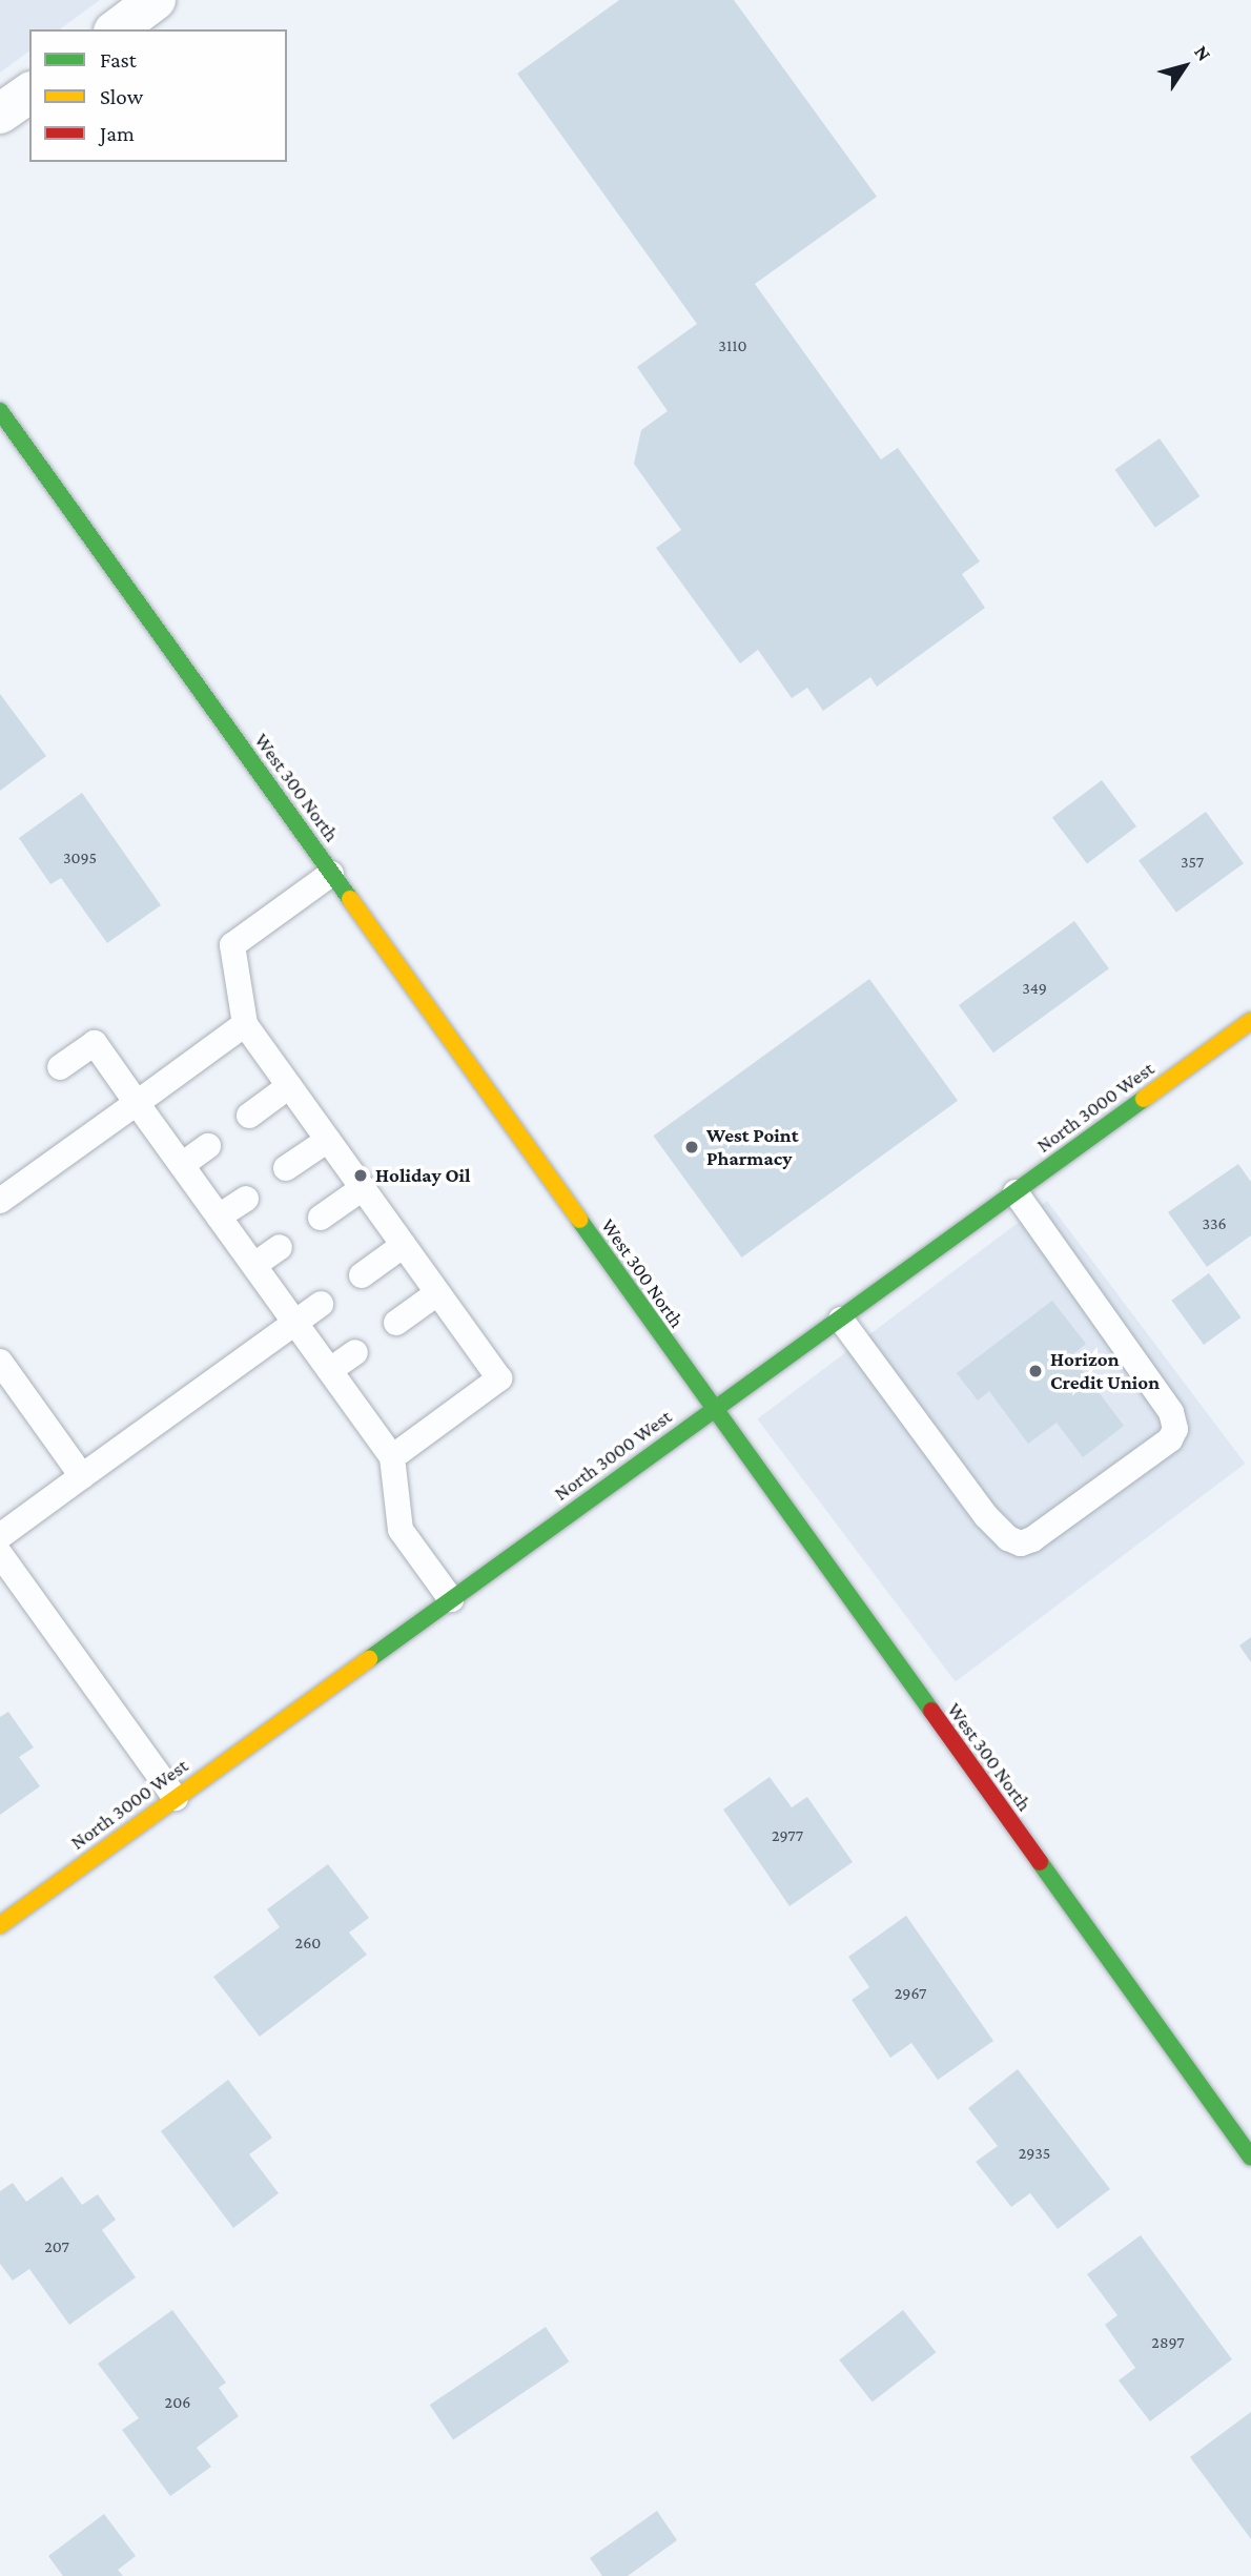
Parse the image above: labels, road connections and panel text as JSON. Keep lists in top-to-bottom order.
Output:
{
  "streets": {
    "main road": ["West 300 North", "North 3000 West"]
  },
  "crossings": [
    ["West 300 North", "North 3000 West"]
  ],
  "places": ["West Point Pharmacy", "Holiday Oil", "Horizon Credit Union"],
  "house_numbers": [
    "3110",
    "3095",
    "357",
    "349",
    "336",
    "2977",
    "260",
    "2967",
    "2935",
    "207",
    "2897",
    "206"
  ],
  "legend": ["Fast", "Slow", "Jam"],
  "north": "top right"
}
